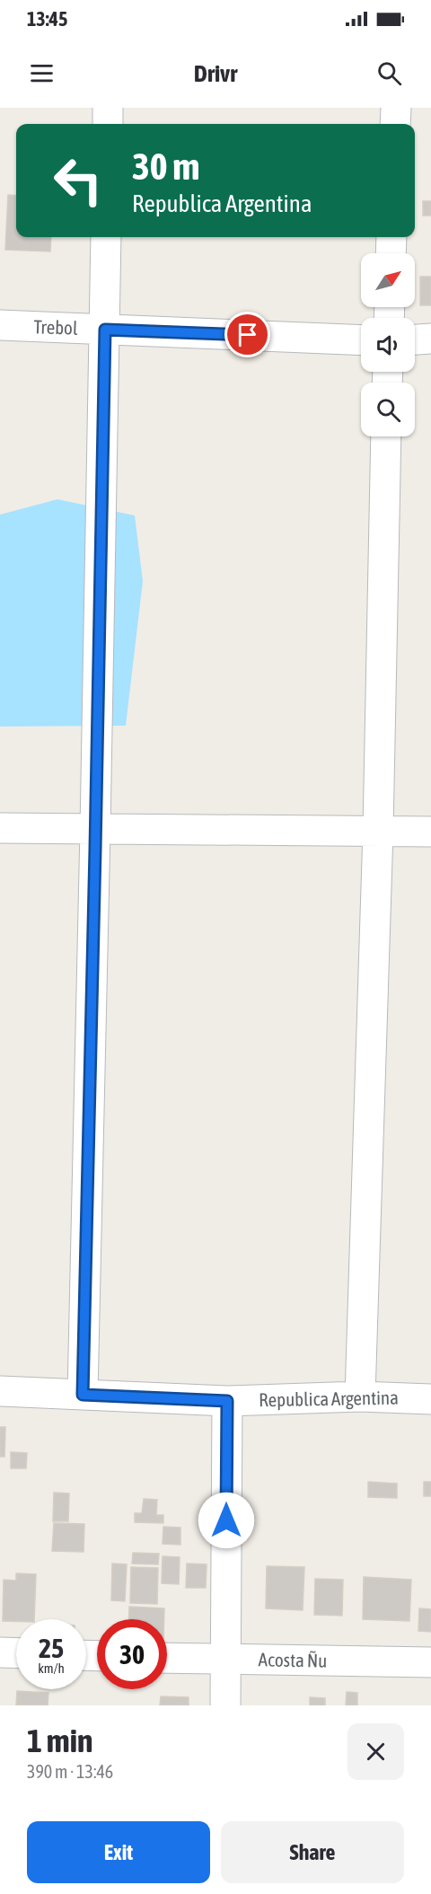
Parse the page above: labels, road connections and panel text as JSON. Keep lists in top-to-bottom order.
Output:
{
  "streets": {
    "street": ["Trebol", "Republica Argentina", "Acosta Ñu"]
  },
  "north": "top right",
  "page": {
    "status": "13:45",
    "header": "Drivr",
    "turn": ["30 m", "Republica Argentina"],
    "speed": "25 km/h",
    "limit": "30",
    "heading": ["1 min", "390 m · 13:46"],
    "buttons": ["Exit", "Share"]
  }
}
